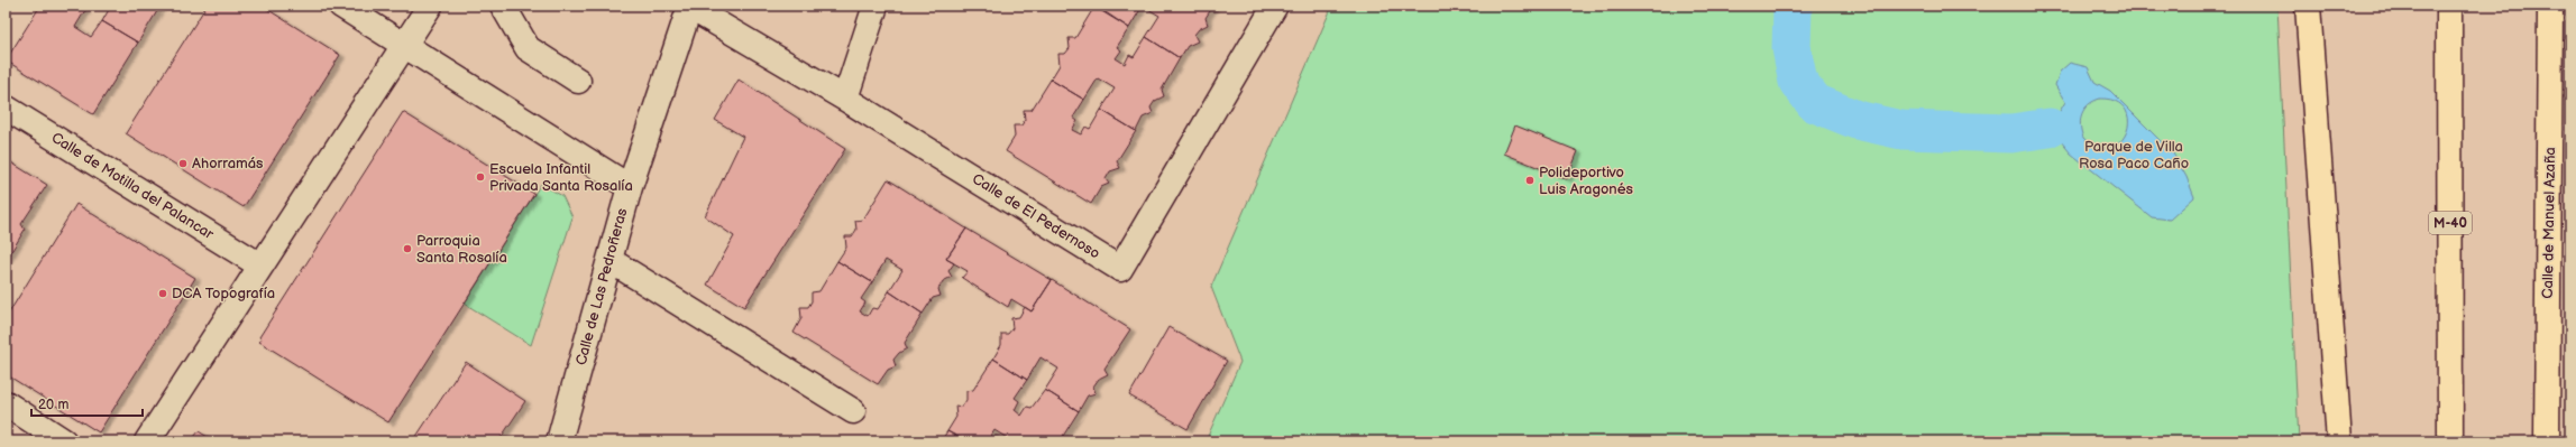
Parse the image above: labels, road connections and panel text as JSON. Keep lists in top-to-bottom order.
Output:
{
  "streets": {
    "highway": ["M-40", "Calle de Manuel Azaña"],
    "street": ["Calle de Motilla del Palancar", "Calle de El Pedernoso", "Calle de Las Pedroñeras"]
  },
  "crossings": [
    ["Calle de El Pedernoso", "Calle de Las Pedroñeras"]
  ],
  "parks": ["Parque de Villa Rosa Paco Caño"],
  "places": [
    "Ahorramás",
    "Escuela Infantil Privada Santa Rosalía",
    "Polideportivo Luis Aragonés",
    "Parroquia Santa Rosalía",
    "DCA Topografía"
  ],
  "scale_bar": "20 m"
}
